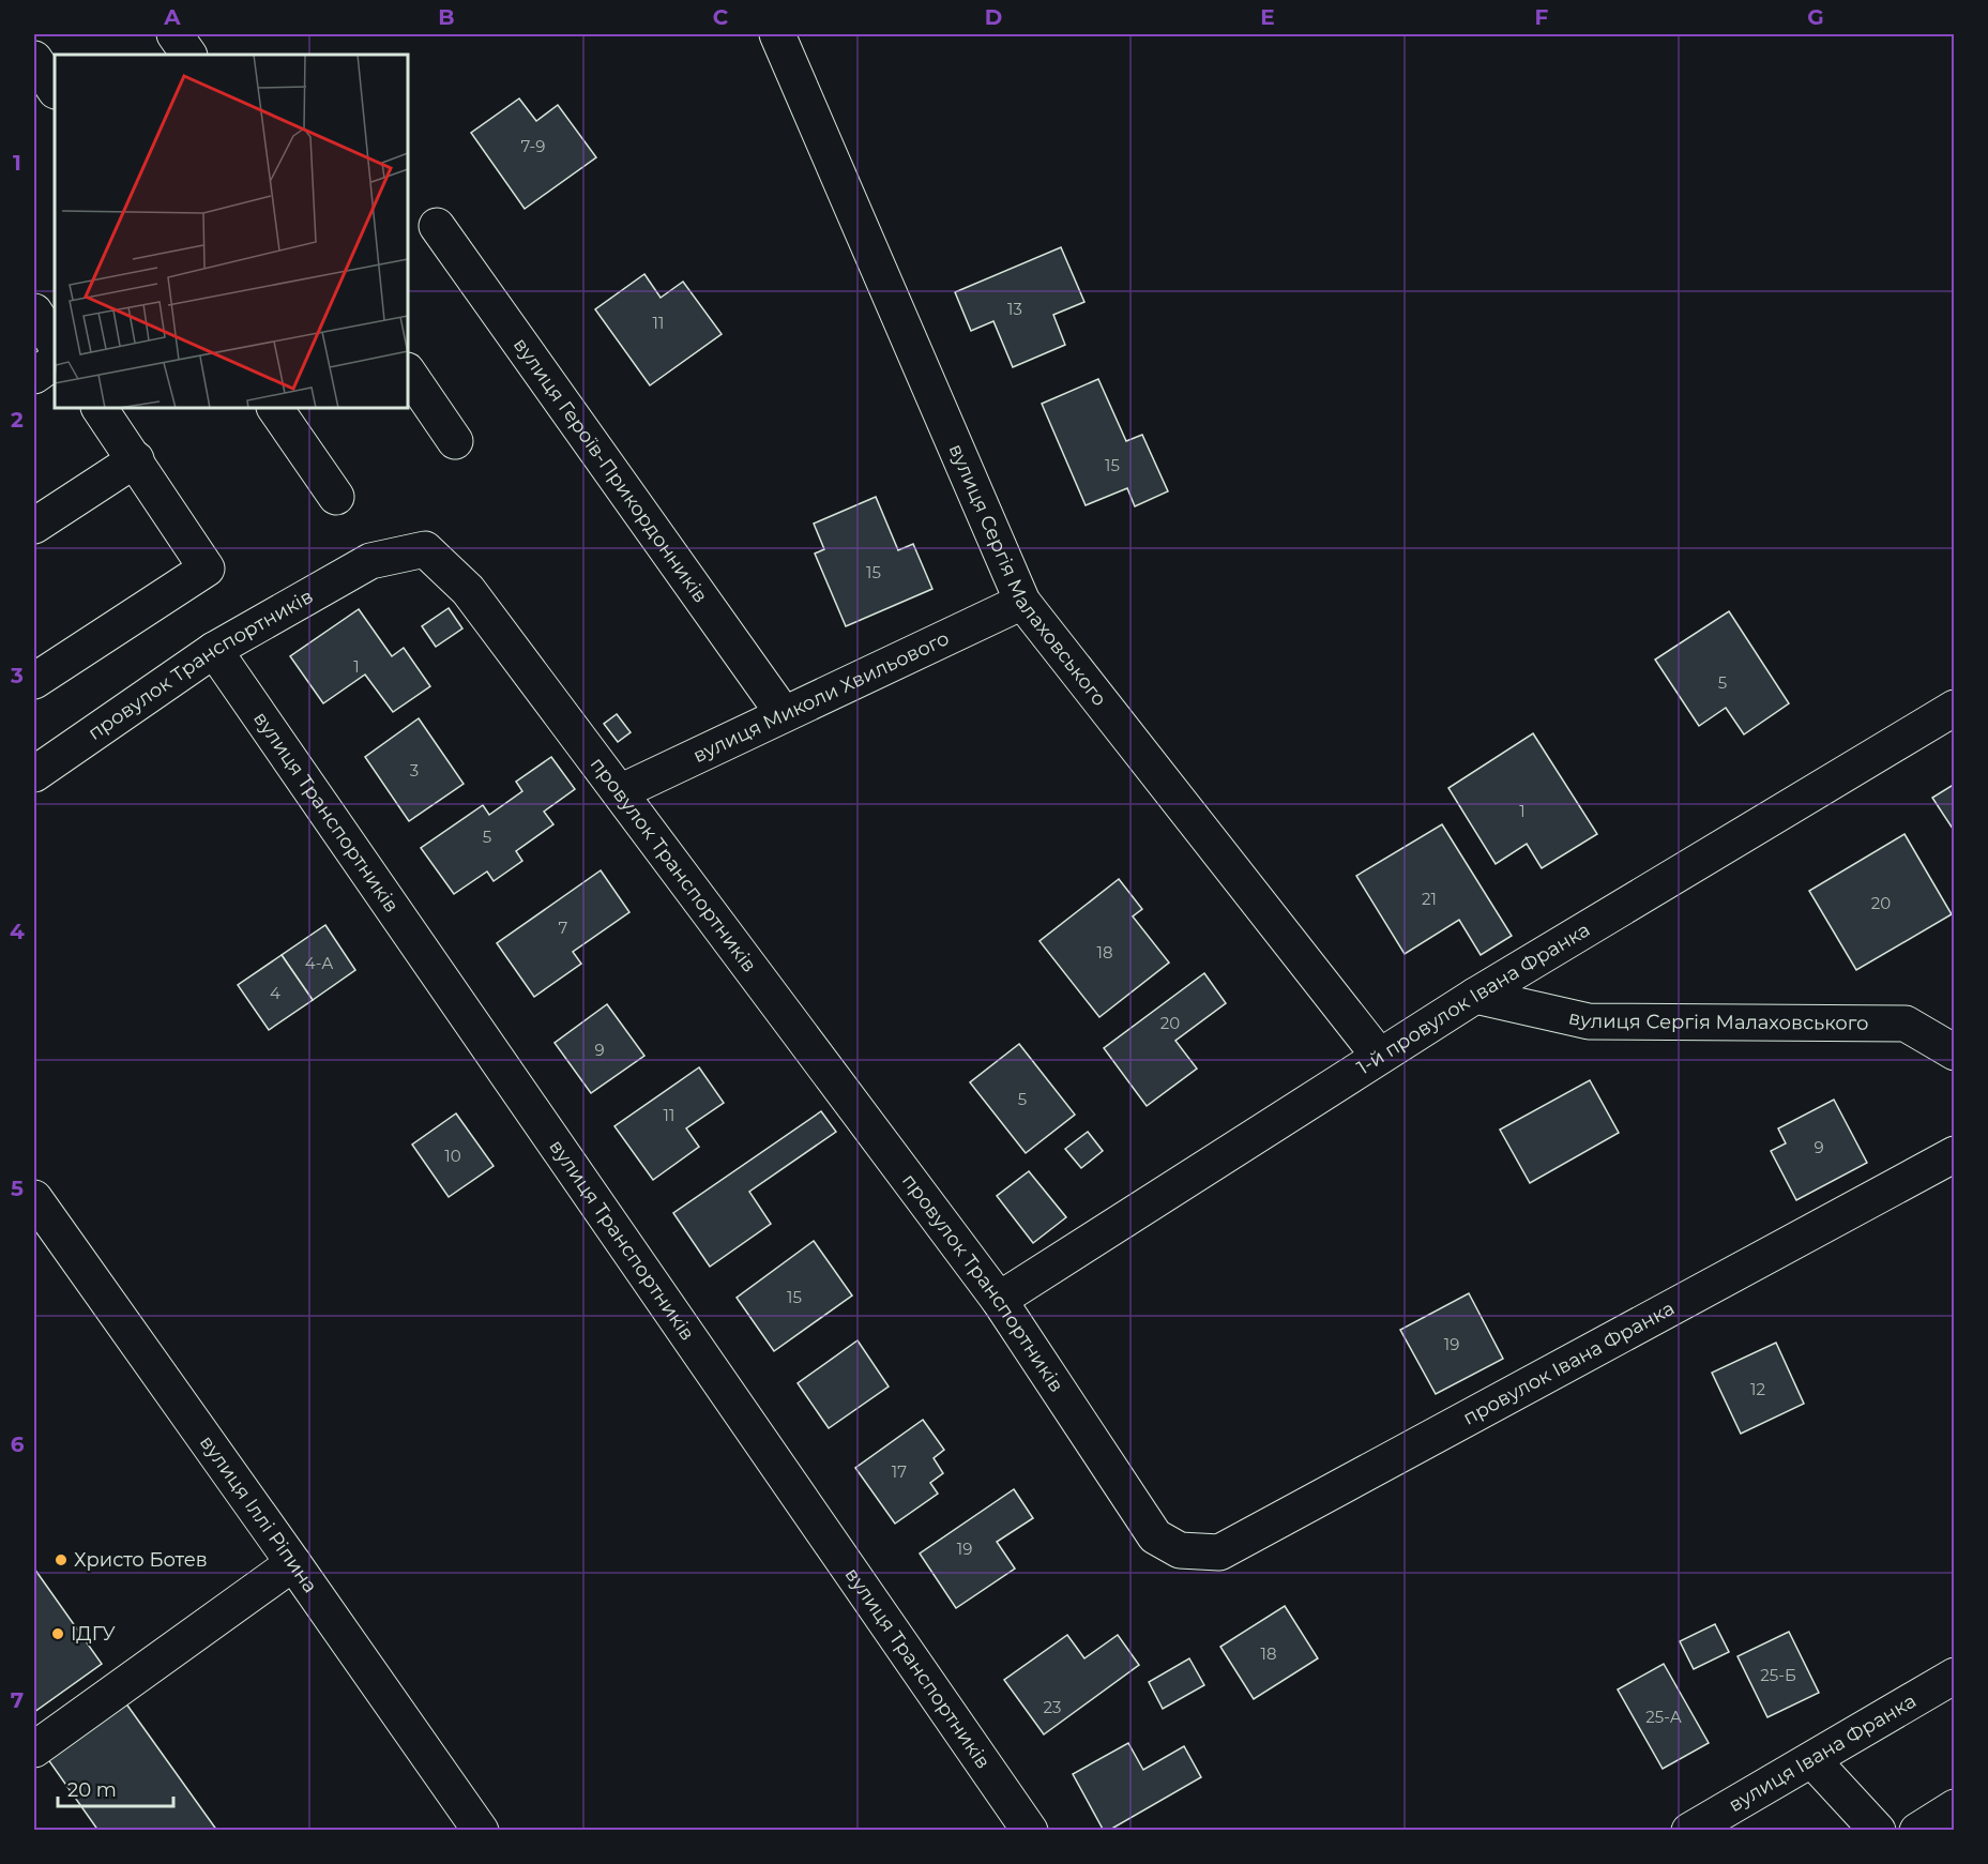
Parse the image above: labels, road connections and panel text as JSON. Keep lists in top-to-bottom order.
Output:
{
  "streets": {
    "street": [
      "вулиця Героїв-Прикордонників",
      "вулиця Сергія Малаховського",
      "провулок Транспортників",
      "вулиця Миколи Хвильового",
      "вулиця Транспортників",
      "1-й провулок Івана Франка",
      "провулок Івана Франка",
      "вулиця Іллі Ріпина",
      "вулиця Івана Франка"
    ]
  },
  "crossings": [
    ["вулиця Героїв-Прикордонників", "вулиця Миколи Хвильового"],
    ["вулиця Сергія Малаховського", "вулиця Миколи Хвильового"],
    ["вулиця Сергія Малаховського", "1-й провулок Івана Франка"],
    ["провулок Транспортників", "вулиця Миколи Хвильового"],
    ["провулок Транспортників", "вулиця Транспортників"],
    ["провулок Транспортників", "1-й провулок Івана Франка"],
    ["провулок Транспортників", "провулок Івана Франка"]
  ],
  "places": ["Христо Ботев", "ІДГУ"],
  "house_numbers": [
    "7-9",
    "13",
    "11",
    "15",
    "15",
    "1",
    "5",
    "3",
    "1",
    "5",
    "21",
    "20",
    "7",
    "18",
    "4-А",
    "4",
    "20",
    "9",
    "5",
    "11",
    "9",
    "10",
    "15",
    "19",
    "12",
    "17",
    "19",
    "18",
    "25-Б",
    "23",
    "25-А"
  ],
  "scale_bar": "20 m",
  "grid": {
    "columns": [
      "A",
      "B",
      "C",
      "D",
      "E",
      "F",
      "G"
    ],
    "rows": [
      "1",
      "2",
      "3",
      "4",
      "5",
      "6",
      "7"
    ]
  }
}
